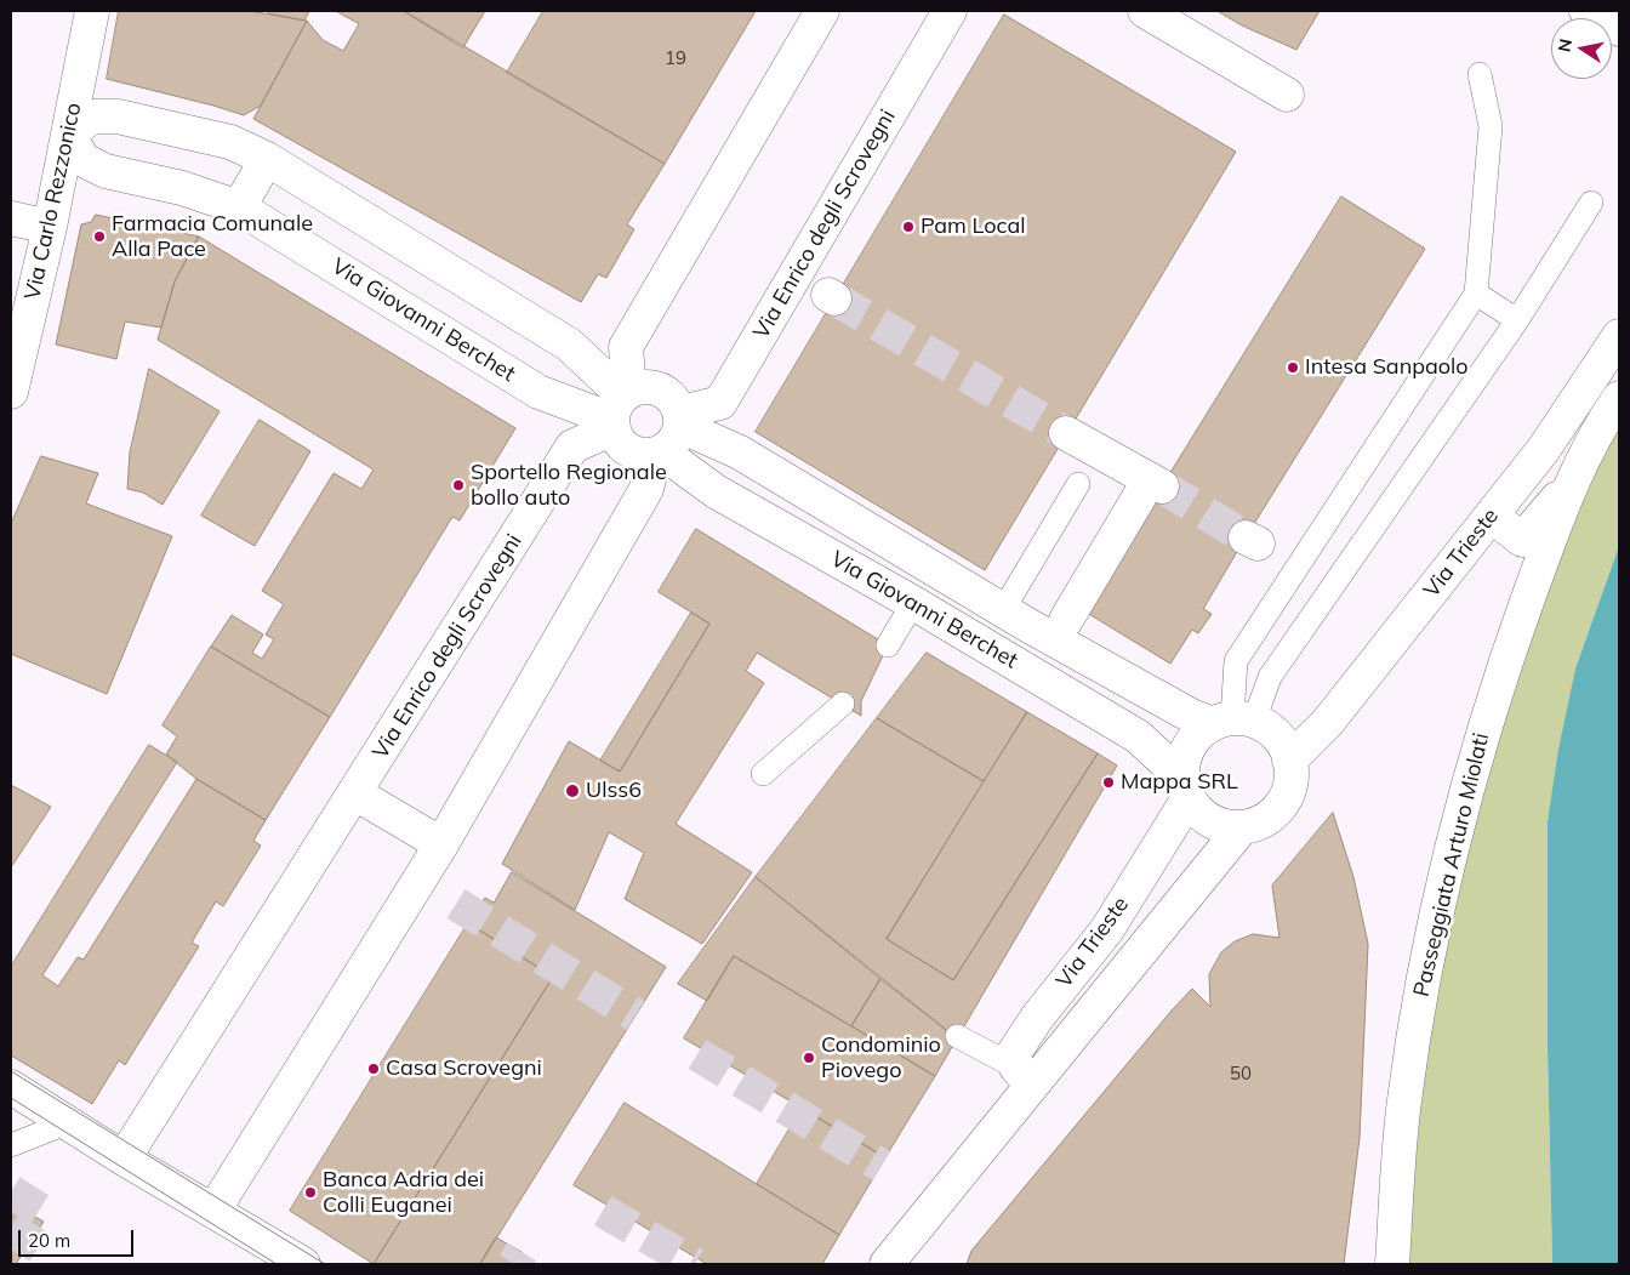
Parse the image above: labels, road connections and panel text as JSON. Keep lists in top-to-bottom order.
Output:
{
  "streets": {
    "street": [
      "Via Carlo Rezzonico",
      "Via Enrico degli Scrovegni",
      "Via Giovanni Berchet",
      "Via Trieste",
      "Passeggiata Arturo Miolati"
    ]
  },
  "crossings": [
    ["Via Carlo Rezzonico", "Via Giovanni Berchet"],
    ["Via Enrico degli Scrovegni", "Via Giovanni Berchet"],
    ["Via Giovanni Berchet", "Via Trieste"],
    ["Via Trieste", "Passeggiata Arturo Miolati"]
  ],
  "places": [
    "Pam Local",
    "Farmacia Comunale Alla Pace",
    "Intesa Sanpaolo",
    "Sportello Regionale bollo auto",
    "Mappa SRL",
    "Ulss6",
    "Condominio Piovego",
    "Casa Scrovegni",
    "Banca Adria dei Colli Euganei"
  ],
  "house_numbers": ["19", "50"],
  "scale_bar": "20 m",
  "north": "left"
}
